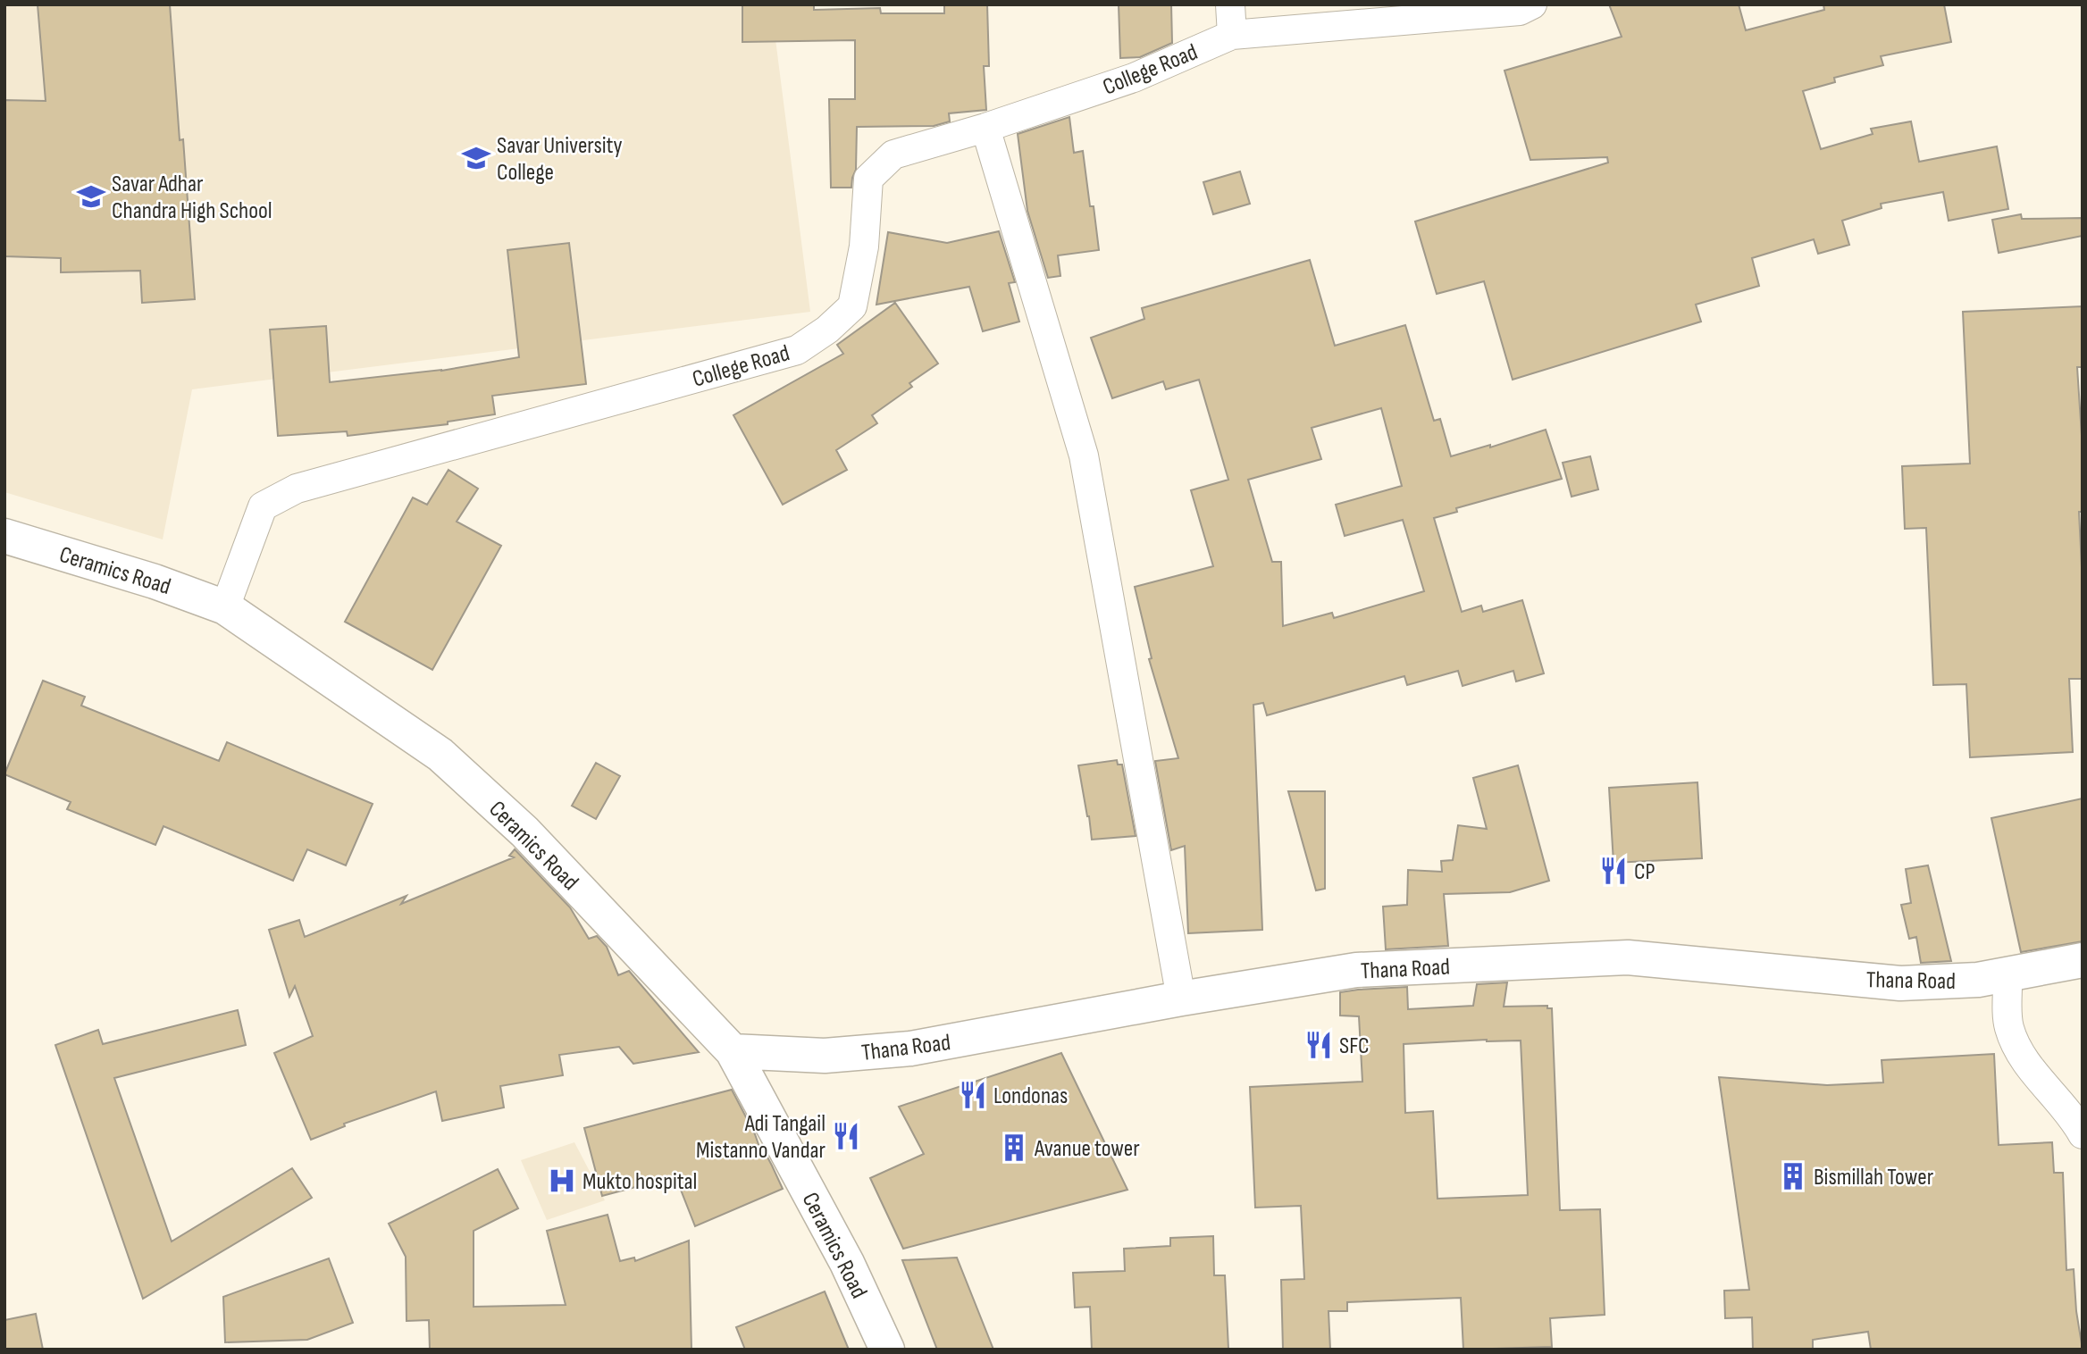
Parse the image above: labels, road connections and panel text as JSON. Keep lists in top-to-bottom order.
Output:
{
  "streets": {
    "street": ["College Road", "Ceramics Road", "Thana Road"]
  },
  "crossings": [
    ["College Road", "Ceramics Road"],
    ["Ceramics Road", "Thana Road"]
  ],
  "places": {
    "school or university": ["Savar University College", "Savar Adhar Chandra High School"],
    "restaurant": [
      "CP",
      "SFC",
      "Londonas",
      "Adi Tangail Mistanno Vandar"
    ],
    "building": ["Avanue tower", "Bismillah Tower"],
    "hospital": ["Mukto hospital"]
  }
}
